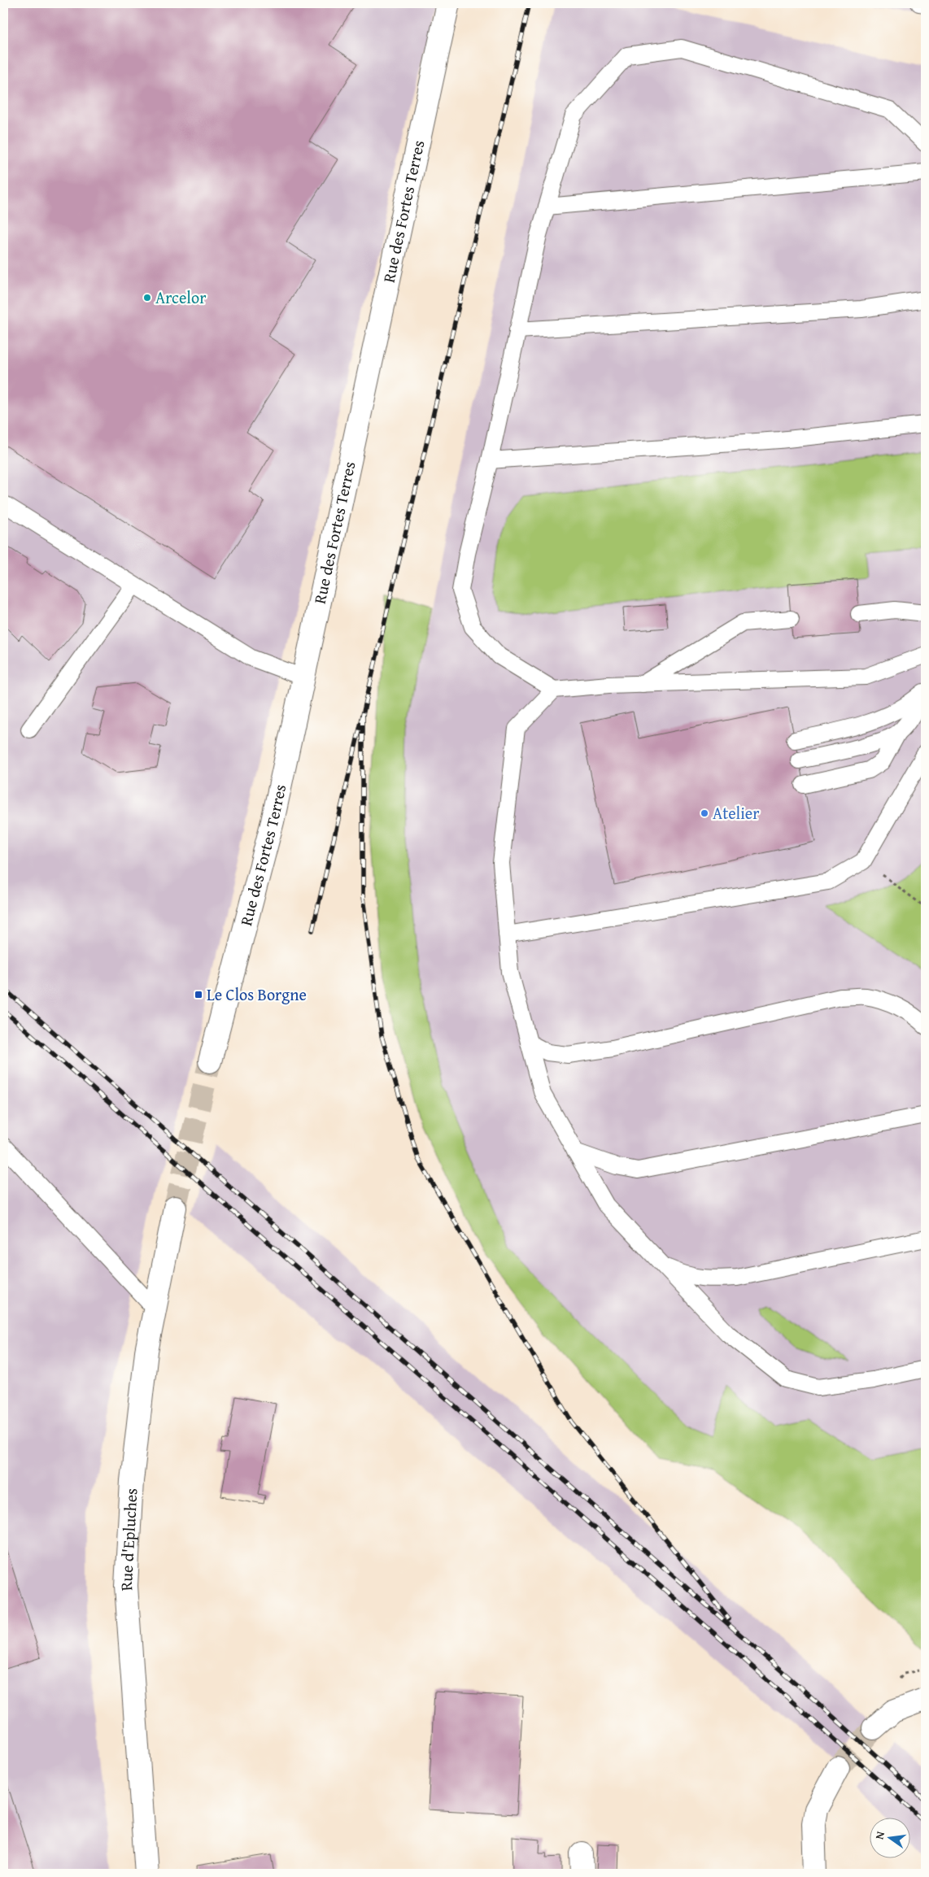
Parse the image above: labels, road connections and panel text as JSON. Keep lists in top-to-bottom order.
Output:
{
  "streets": {
    "street": ["Rue des Fortes Terres", "Rue d'Epluches"]
  },
  "places": {
    "other": ["Arcelor", "Atelier"],
    "transit": ["Le Clos Borgne"]
  },
  "north": "left"
}
